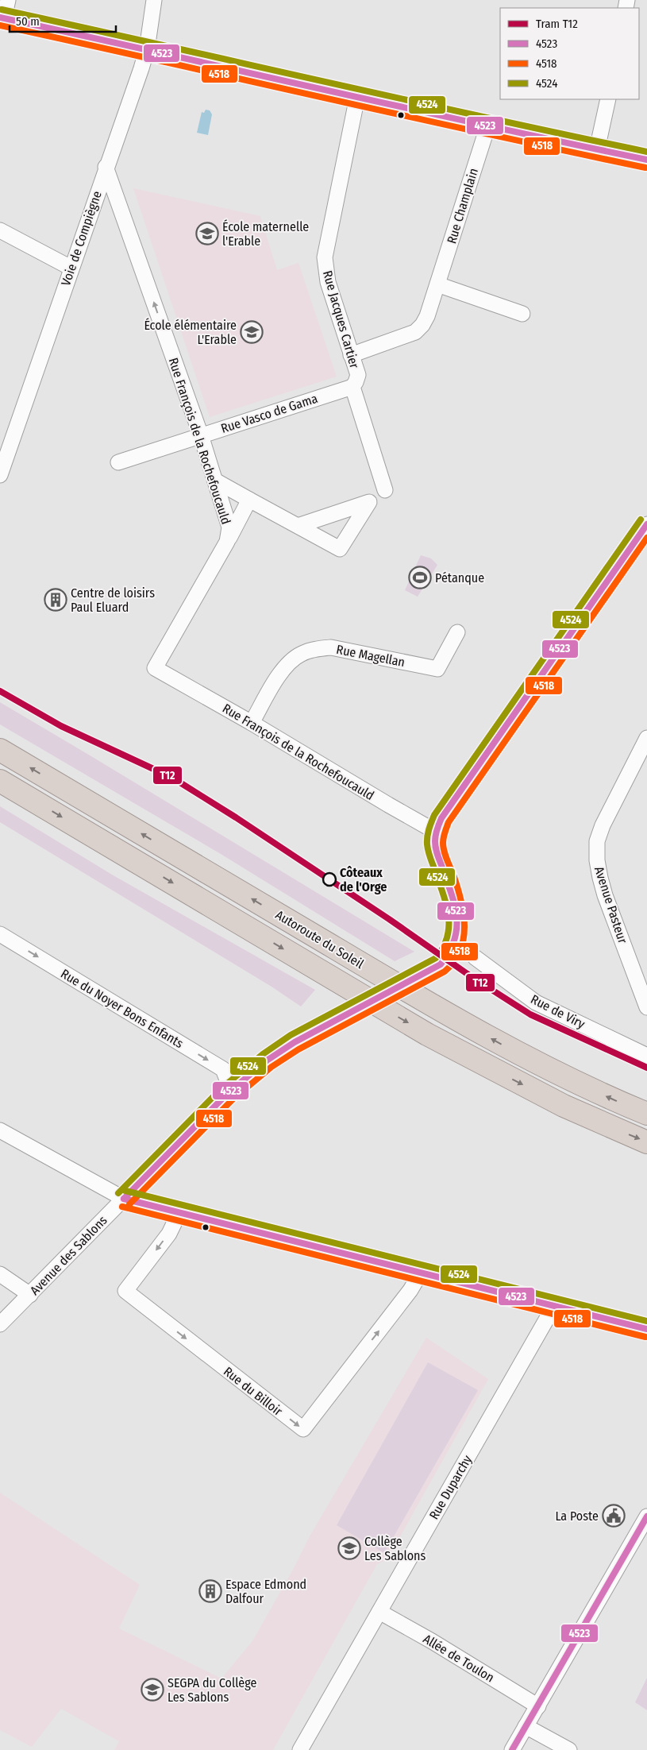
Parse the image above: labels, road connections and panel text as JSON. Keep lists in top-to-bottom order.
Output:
{
  "streets": {
    "highway": ["Autoroute du Soleil"],
    "street": [
      "Rue Champlain",
      "Voie de Compiègne",
      "Rue Jacques Cartier",
      "Rue Vasco de Gama",
      "Rue François de la Rochefoucauld",
      "Rue Magellan",
      "Avenue Pasteur",
      "Rue du Noyer Bons Enfants",
      "Rue de Viry",
      "Avenue des Sablons",
      "Rue du Billoir",
      "Rue Duparchy",
      "Allée de Toulon"
    ]
  },
  "crossings": [
    ["Rue Champlain", "Rue Jacques Cartier"],
    ["Voie de Compiègne", "Rue François de la Rochefoucauld"],
    ["Rue Jacques Cartier", "Rue Vasco de Gama"],
    ["Rue Vasco de Gama", "Rue François de la Rochefoucauld"],
    ["Rue François de la Rochefoucauld", "Rue Magellan"],
    ["Rue François de la Rochefoucauld", "Avenue des Sablons"],
    ["Rue du Noyer Bons Enfants", "Avenue des Sablons"],
    ["Rue Duparchy", "Allée de Toulon"]
  ],
  "one_way": ["Rue du Noyer Bons Enfants"],
  "places": {
    "school or university": [
      "École maternelle l'Erable",
      "École élémentaire L'Erable",
      "Collège Les Sablons",
      "SEGPA du Collège Les Sablons"
    ],
    "sports": ["Pétanque"],
    "building": ["Centre de loisirs Paul Eluard", "Espace Edmond Dalfour"],
    "other": ["Côteaux de l'Orge"],
    "public building": ["La Poste"]
  },
  "lines": [
    "transit line 4524",
    "transit line 4523",
    "transit line 4518",
    "tram line T12"
  ],
  "legend": [
    "Tram T12",
    "4523",
    "4518",
    "4524"
  ],
  "scale_bar": "50 m"
}
